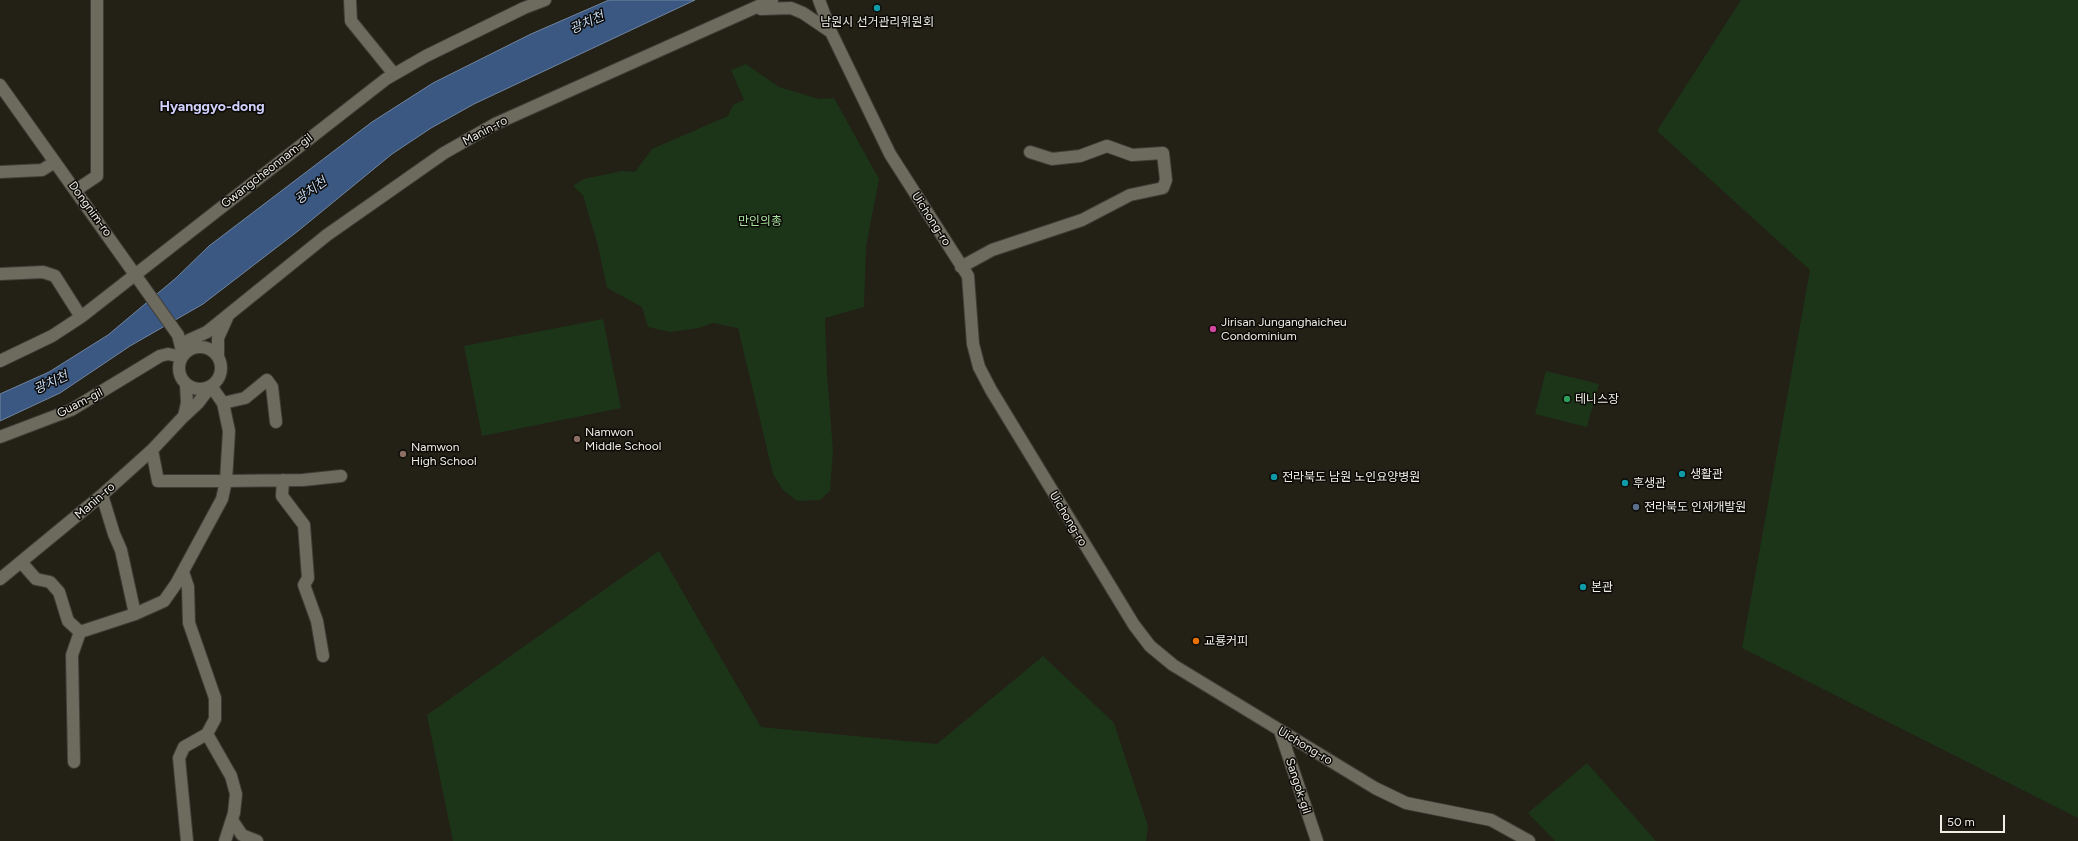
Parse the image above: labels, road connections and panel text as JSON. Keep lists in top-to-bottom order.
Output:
{
  "streets": {
    "street": [
      "Manin-ro",
      "Gwangcheonnam-gil",
      "Dongnim-ro",
      "Uichong-ro",
      "Guam-gil",
      "Sangok-gil"
    ]
  },
  "crossings": [
    ["Manin-ro", "Dongnim-ro"],
    ["Gwangcheonnam-gil", "Dongnim-ro"],
    ["Uichong-ro", "Sangok-gil"]
  ],
  "districts": ["Hyanggyo-dong"],
  "water": ["광치천"],
  "parks": ["만인의총"],
  "places": [
    "남원시 선거관리위원회",
    "Jirisan Junganghaicheu Condominium",
    "테니스장",
    "Namwon Middle School",
    "Namwon High School",
    "생활관",
    "전라북도 남원 노인요양병원",
    "후생관",
    "전라북도 인재개발원",
    "본관",
    "교룡커피"
  ],
  "scale_bar": "50 m"
}
